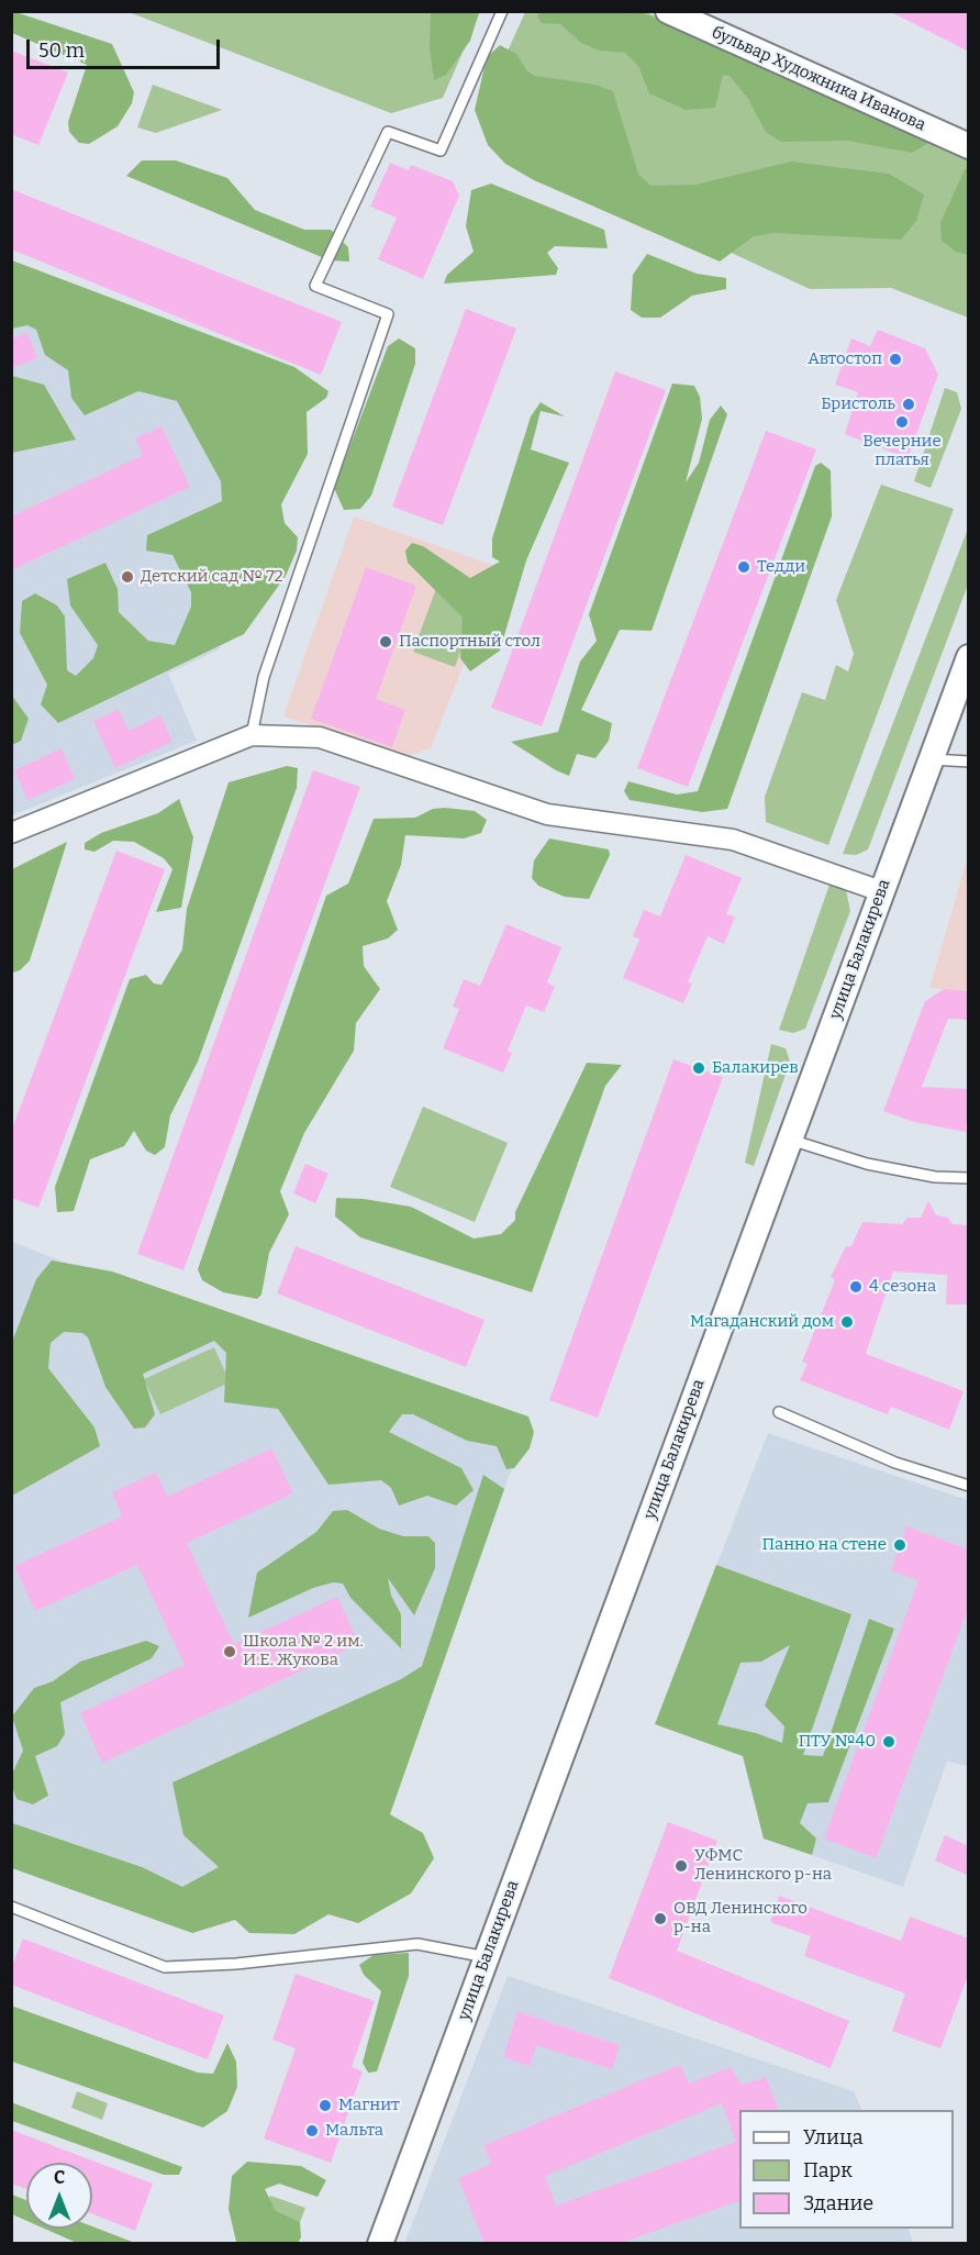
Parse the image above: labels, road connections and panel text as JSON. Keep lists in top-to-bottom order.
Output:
{
  "streets": {
    "street": ["бульвар Художника Иванова", "улица Балакирева"]
  },
  "places": [
    "Автостоп",
    "Бристоль",
    "Вечерние платья",
    "Тедди",
    "Детский сад № 72",
    "Паспортный стол",
    "Балакирев",
    "4 сезона",
    "Магаданский дом",
    "Панно на стене",
    "Школа № 2 им. И.Е. Жукова",
    "ПТУ №40",
    "УФМС Ленинского р-на",
    "ОВД Ленинского р-на",
    "Магнит",
    "Мальта"
  ],
  "legend": ["Улица", "Парк", "Здание"],
  "scale_bar": "50 m",
  "north": "top"
}
